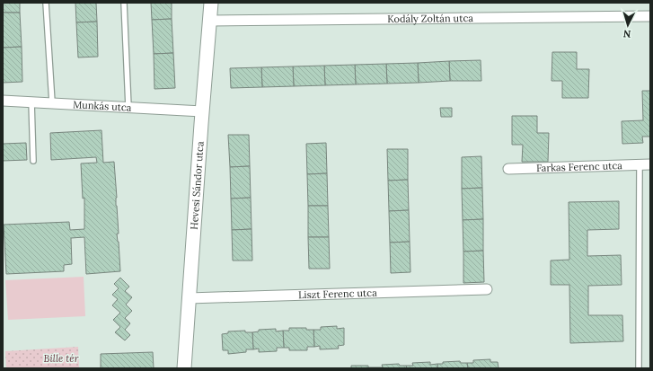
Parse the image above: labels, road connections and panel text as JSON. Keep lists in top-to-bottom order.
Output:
{
  "streets": {
    "main road": ["Hevesi Sándor utca"],
    "street": [
      "Kodály Zoltán utca",
      "Munkás utca",
      "Farkas Ferenc utca",
      "Liszt Ferenc utca"
    ]
  },
  "crossings": [
    ["Kodály Zoltán utca", "Hevesi Sándor utca"],
    ["Munkás utca", "Hevesi Sándor utca"],
    ["Hevesi Sándor utca", "Liszt Ferenc utca"]
  ],
  "parks": ["Bille tér"],
  "north": "bottom"
}
